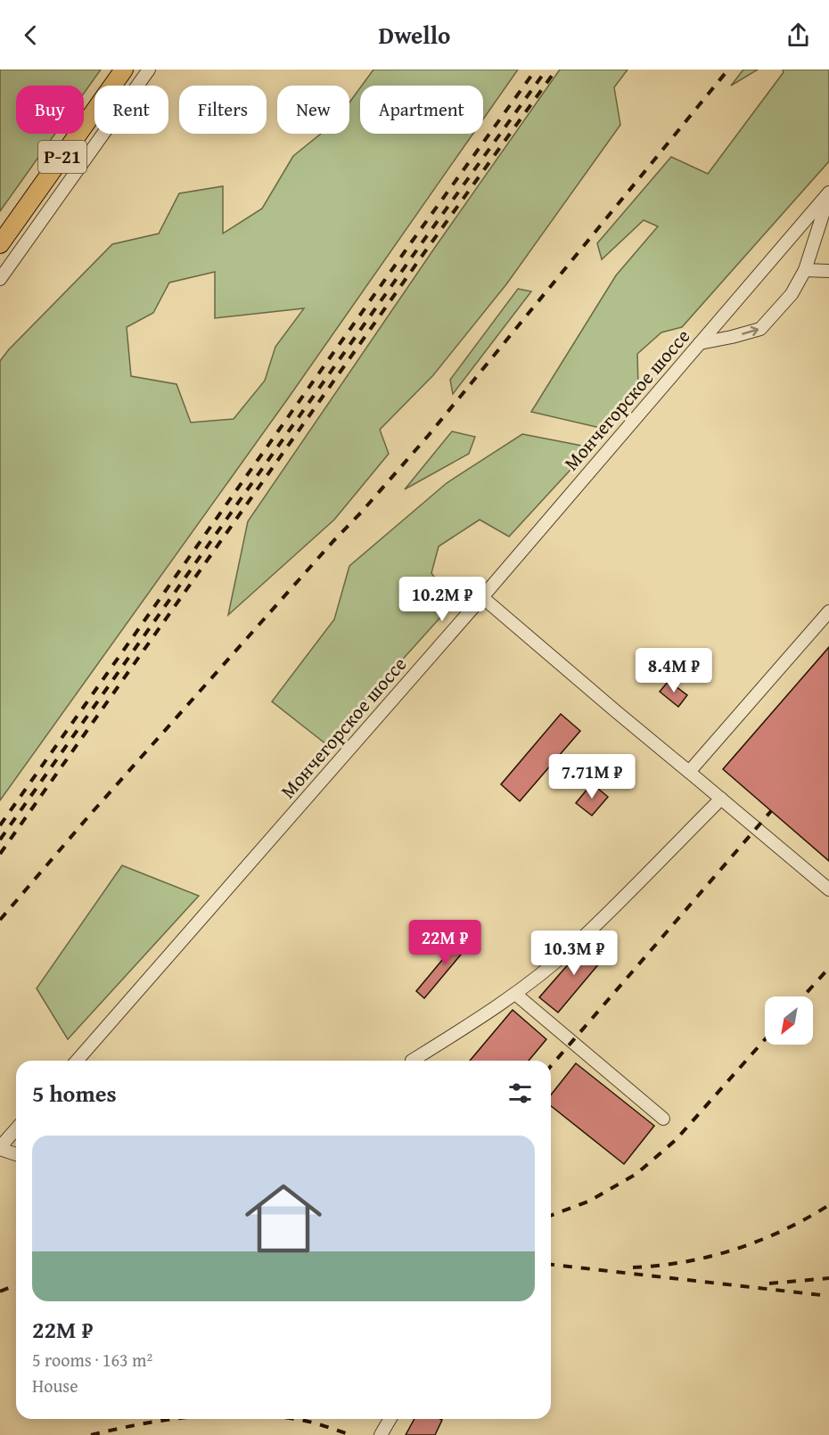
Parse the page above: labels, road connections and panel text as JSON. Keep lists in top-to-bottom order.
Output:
{
  "streets": {
    "highway": ["Р-21"],
    "street": ["Мончегорское шоссе"]
  },
  "north": "bottom left",
  "page": {
    "header": "Dwello",
    "chip": [
      "Buy",
      "Rent",
      "Filters",
      "New",
      "Apartment"
    ],
    "price": [
      "10.2M ₽",
      "8.4M ₽",
      "7.71M ₽",
      "22M ₽",
      "10.3M ₽"
    ],
    "heading": "5 homes",
    "list": [
      {
        "name": "22M ₽",
        "note": "5 rooms · 163 m² · House"
      }
    ]
  }
}
